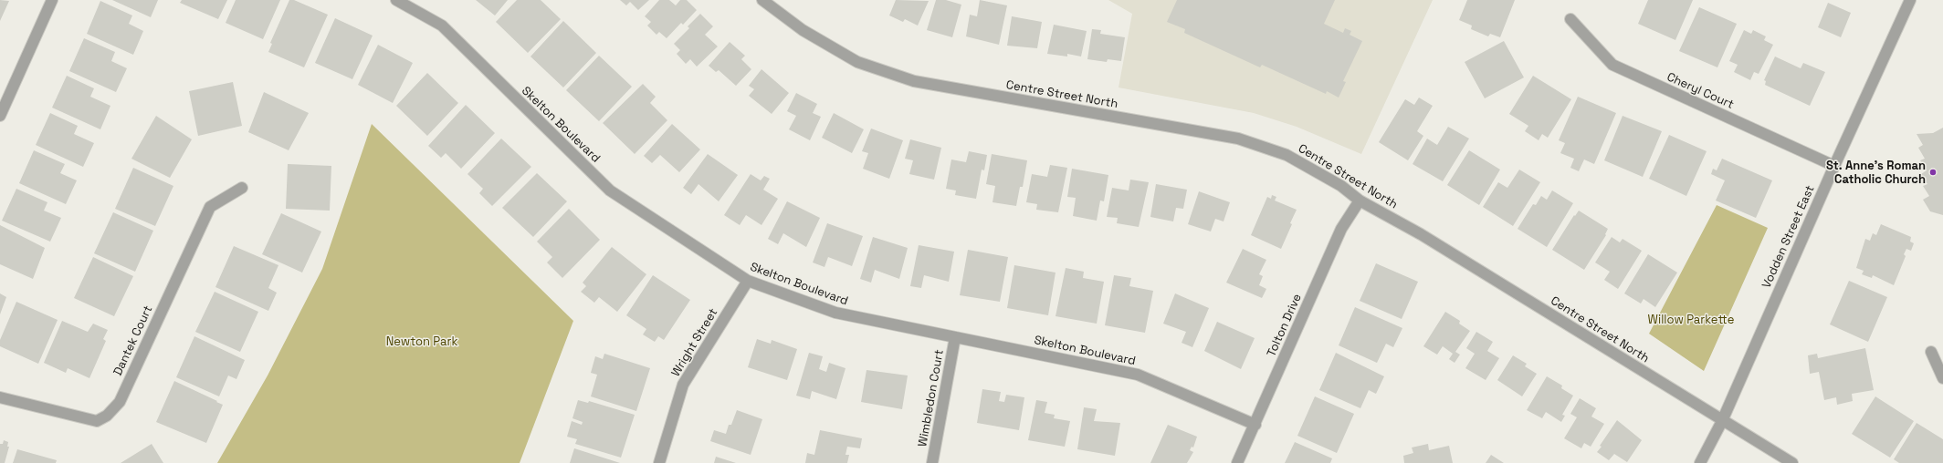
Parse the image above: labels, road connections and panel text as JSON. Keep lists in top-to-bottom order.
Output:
{
  "streets": {
    "street": [
      "Cheryl Court",
      "Centre Street North",
      "Skelton Boulevard",
      "Vodden Street East",
      "Tolton Drive",
      "Dantek Court",
      "Wright Street",
      "Wimbledon Court"
    ]
  },
  "crossings": [
    ["Cheryl Court", "Vodden Street East"],
    ["Centre Street North", "Vodden Street East"],
    ["Centre Street North", "Tolton Drive"],
    ["Skelton Boulevard", "Tolton Drive"],
    ["Skelton Boulevard", "Wright Street"],
    ["Skelton Boulevard", "Wimbledon Court"]
  ],
  "parks": ["Willow Parkette", "Newton Park"],
  "places": ["St. Anne's Roman Catholic Church"]
}
